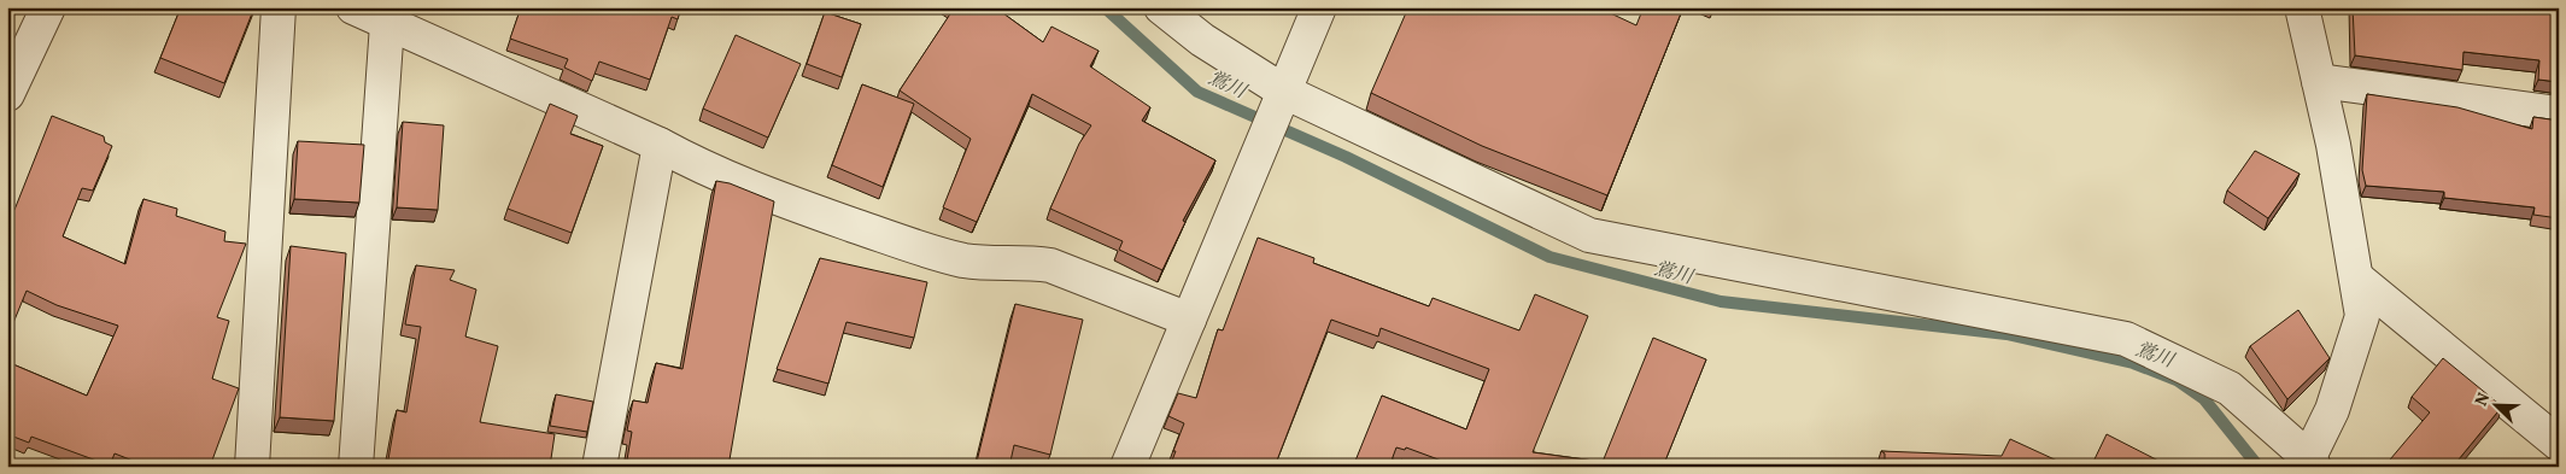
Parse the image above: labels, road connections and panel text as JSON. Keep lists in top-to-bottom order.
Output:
{
  "water": ["鴬川"],
  "north": "top left"
}
